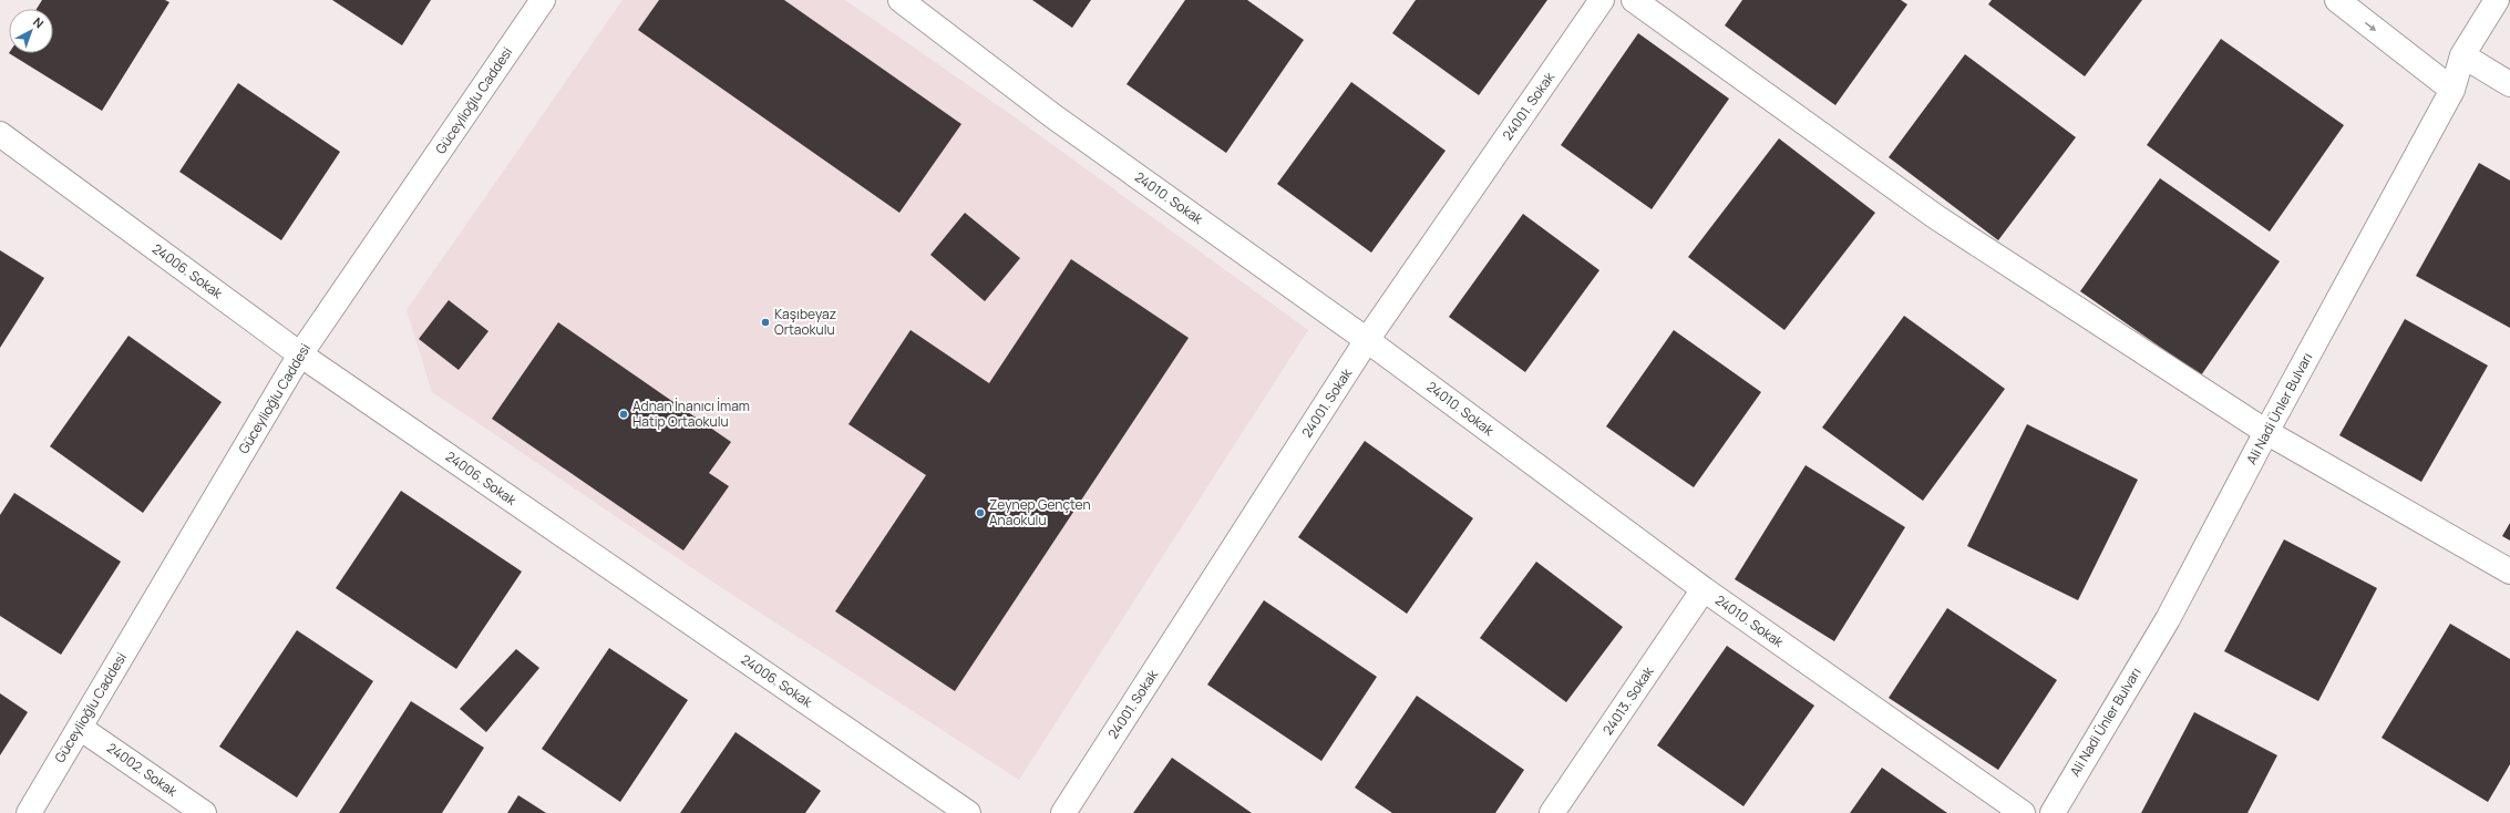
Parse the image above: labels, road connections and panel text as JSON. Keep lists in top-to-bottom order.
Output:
{
  "streets": {
    "street": [
      "Güceylioğlu Caddesi",
      "24001. Sokak",
      "24010. Sokak",
      "24006. Sokak",
      "Ali Nadi Ünler Bulvarı",
      "24013. Sokak",
      "24002. Sokak"
    ]
  },
  "crossings": [
    ["Güceylioğlu Caddesi", "24006. Sokak"],
    ["Güceylioğlu Caddesi", "24002. Sokak"],
    ["24001. Sokak", "24010. Sokak"],
    ["24010. Sokak", "24013. Sokak"]
  ],
  "places": ["Kaşıbeyaz Ortaokulu", "Adnan İnanıcı İmam Hatip Ortaokulu", "Zeynep Gençten Anaokulu"],
  "north": "top right"
}
